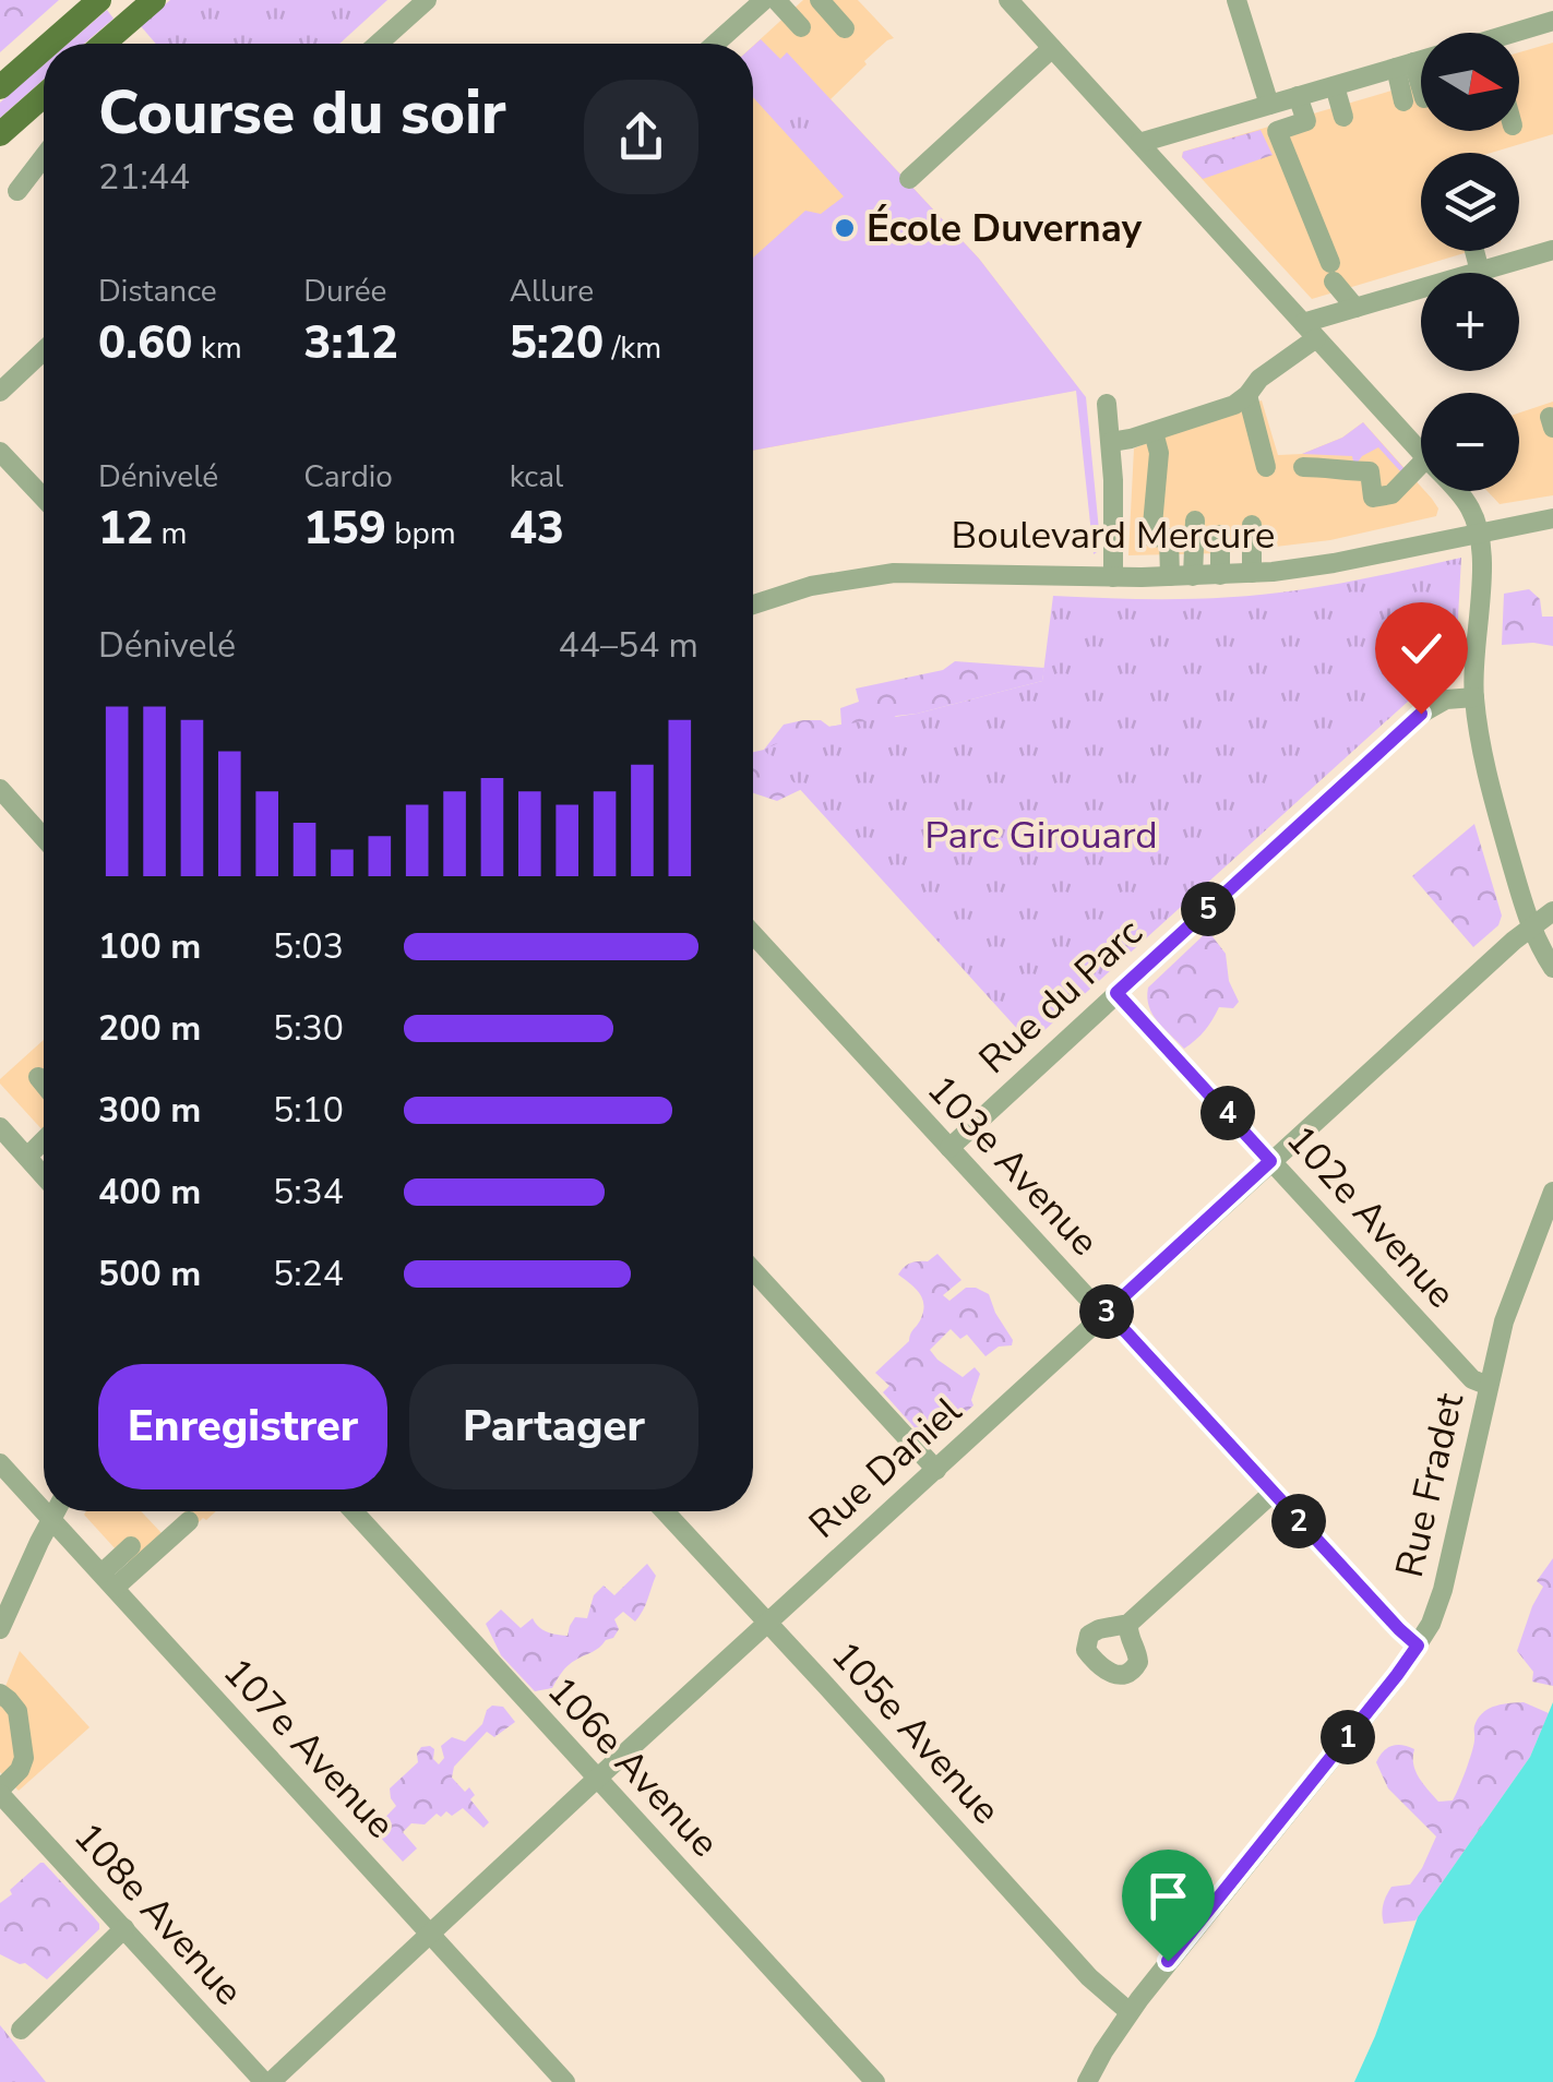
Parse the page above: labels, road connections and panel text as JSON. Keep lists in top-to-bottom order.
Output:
{
  "streets": {
    "street": [
      "Boulevard Mercure",
      "Rue du Parc",
      "103e Avenue",
      "102e Avenue",
      "Rue Daniel",
      "Rue Fradet",
      "105e Avenue",
      "107e Avenue",
      "106e Avenue",
      "108e Avenue"
    ]
  },
  "crossings": [
    ["Rue du Parc", "103e Avenue"],
    ["Rue du Parc", "102e Avenue"],
    ["103e Avenue", "Rue Daniel"],
    ["103e Avenue", "Rue Fradet"],
    ["102e Avenue", "Rue Daniel"],
    ["102e Avenue", "Rue Fradet"],
    ["Rue Daniel", "105e Avenue"],
    ["Rue Daniel", "107e Avenue"],
    ["Rue Daniel", "106e Avenue"],
    ["Rue Daniel", "108e Avenue"],
    ["Rue Fradet", "105e Avenue"]
  ],
  "parks": ["Parc Girouard"],
  "places": ["École Duvernay"],
  "north": "right",
  "page": {
    "map_buttons": ["+", "−"],
    "heading": ["Course du soir", "21:44"],
    "stats": [
      ["Distance", "0.60 km"],
      ["Durée", "3:12"],
      ["Allure", "5:20 /km"],
      ["Dénivelé", "12 m"],
      ["Cardio", "159 bpm"],
      ["kcal", "43"]
    ],
    "chart": ["Dénivelé", "44–54 m"],
    "pins": [
      "5",
      "4",
      "3",
      "2",
      "1"
    ],
    "list": [
      {
        "name": "100 m",
        "note": "5:03"
      },
      {
        "name": "200 m",
        "note": "5:30"
      },
      {
        "name": "300 m",
        "note": "5:10"
      },
      {
        "name": "400 m",
        "note": "5:34"
      },
      {
        "name": "500 m",
        "note": "5:24"
      }
    ],
    "buttons": ["Enregistrer", "Partager"]
  }
}
